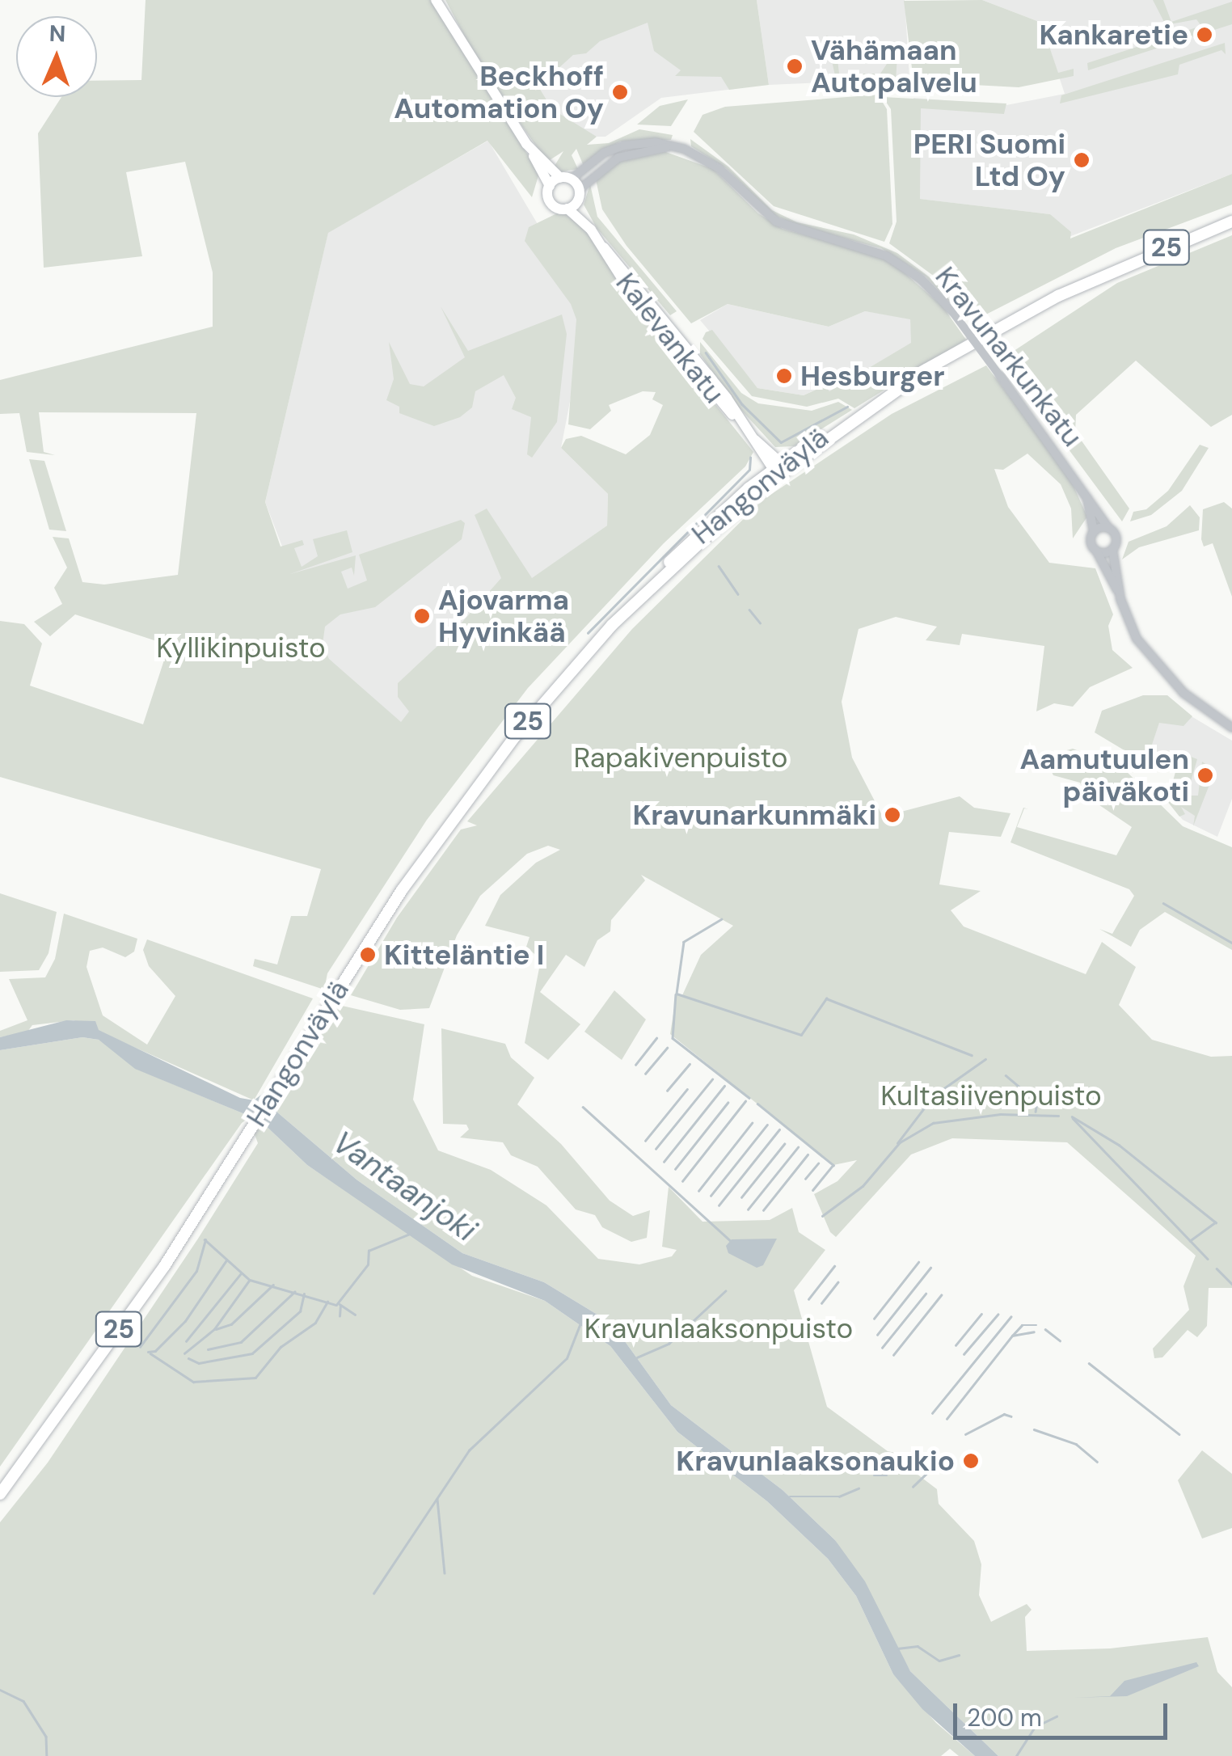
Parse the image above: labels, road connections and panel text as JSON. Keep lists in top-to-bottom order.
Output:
{
  "streets": {
    "highway": ["25", "Hangonväylä"],
    "main road": ["Kalevankatu"],
    "street": ["Kravunarkunkatu"]
  },
  "crossings": [
    ["Kalevankatu", "Hangonväylä"]
  ],
  "water": ["Vantaanjoki"],
  "parks": [
    "Kyllikinpuisto",
    "Rapakivenpuisto",
    "Kultasiivenpuisto",
    "Kravunlaaksonpuisto"
  ],
  "places": [
    "Kankaretie",
    "Vähämaan Autopalvelu",
    "Beckhoff Automation Oy",
    "PERI Suomi Ltd Oy",
    "Hesburger",
    "Ajovarma Hyvinkää",
    "Aamutuulen päiväkoti",
    "Kravunarkunmäki",
    "Kitteläntie I",
    "Kravunlaaksonaukio"
  ],
  "scale_bar": "200 m",
  "north": "top"
}
